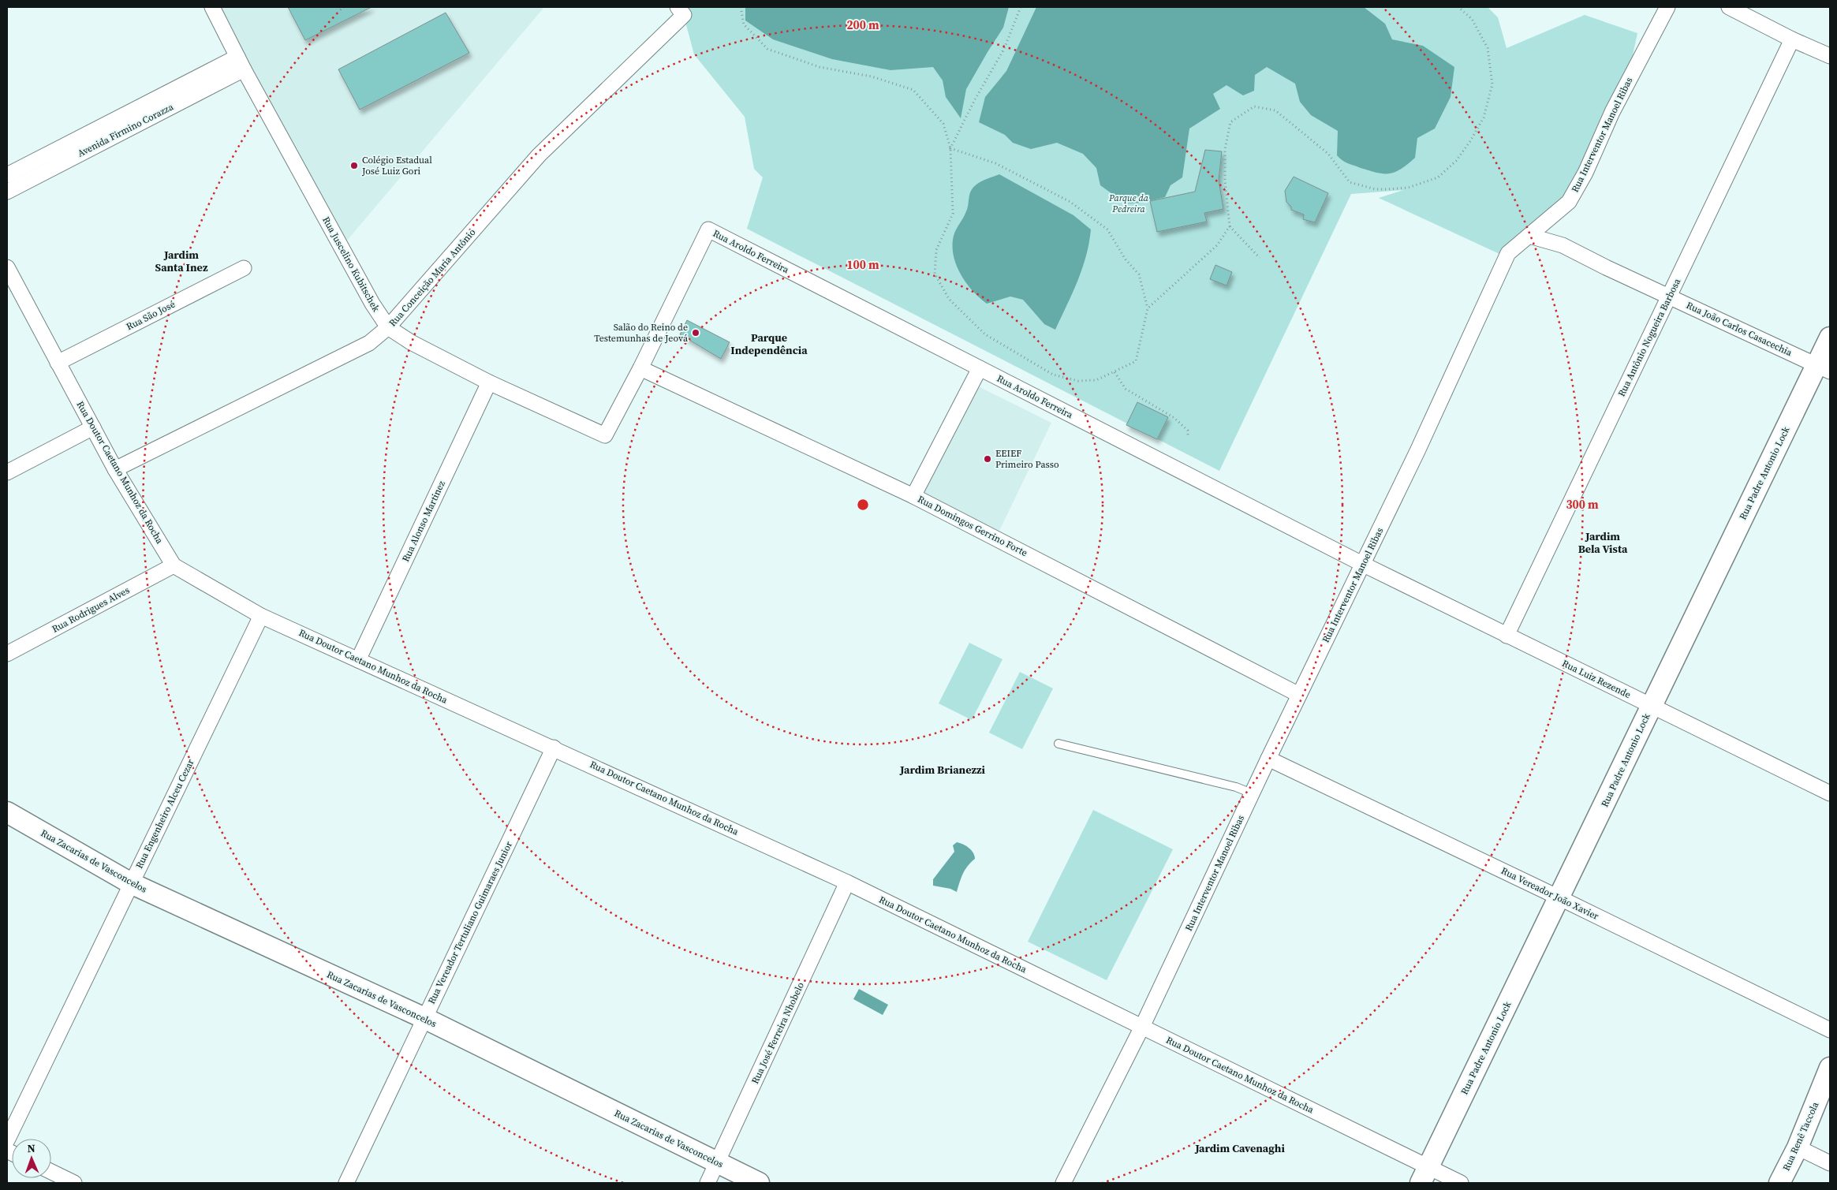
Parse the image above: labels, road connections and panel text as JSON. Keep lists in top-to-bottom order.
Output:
{
  "streets": {
    "main road": ["Rua Padre Antonio Lock", "Rua Zacarias de Vasconcelos", "Rua Renê Taccola"],
    "street": [
      "Avenida Firmino Corazza",
      "Rua Interventor Manoel Ribas",
      "Rua Aroldo Ferreira",
      "Rua Juscelino Kubitschek",
      "Rua Conceição Maria Antônio",
      "Rua São José",
      "Rua João Carlos Casacechia",
      "Rua Antônio Nogueira Barbosa",
      "Rua Doutor Caetano Munhoz da Rocha",
      "Rua Alonso Martinez",
      "Rua Domingos Gerrino Forte",
      "Rua Rodrigues Alves",
      "Rua Luiz Rezende",
      "Rua Engenheiro Alceu Cezar",
      "Rua Vereador João Xavier",
      "Rua Vereador Tertuliano Guimaraes Junior",
      "Rua José Ferreira Nhobelo"
    ]
  },
  "crossings": [
    ["Avenida Firmino Corazza", "Rua Juscelino Kubitschek"],
    ["Rua Interventor Manoel Ribas", "Rua Aroldo Ferreira"],
    ["Rua Interventor Manoel Ribas", "Rua João Carlos Casacechia"],
    ["Rua Interventor Manoel Ribas", "Rua Doutor Caetano Munhoz da Rocha"],
    ["Rua Interventor Manoel Ribas", "Rua Domingos Gerrino Forte"],
    ["Rua Interventor Manoel Ribas", "Rua Luiz Rezende"],
    ["Rua Interventor Manoel Ribas", "Rua Vereador João Xavier"],
    ["Rua Aroldo Ferreira", "Rua Juscelino Kubitschek"],
    ["Rua Aroldo Ferreira", "Rua Domingos Gerrino Forte"],
    ["Rua Aroldo Ferreira", "Rua Luiz Rezende"],
    ["Rua Juscelino Kubitschek", "Rua Conceição Maria Antônio"],
    ["Rua Juscelino Kubitschek", "Rua Alonso Martinez"],
    ["Rua Juscelino Kubitschek", "Rua Domingos Gerrino Forte"],
    ["Rua Conceição Maria Antônio", "Rua Doutor Caetano Munhoz da Rocha"],
    ["Rua São José", "Rua Doutor Caetano Munhoz da Rocha"],
    ["Rua João Carlos Casacechia", "Rua Antônio Nogueira Barbosa"],
    ["Rua João Carlos Casacechia", "Rua Padre Antonio Lock"],
    ["Rua Antônio Nogueira Barbosa", "Rua Luiz Rezende"],
    ["Rua Doutor Caetano Munhoz da Rocha", "Rua Padre Antonio Lock"],
    ["Rua Doutor Caetano Munhoz da Rocha", "Rua Alonso Martinez"],
    ["Rua Doutor Caetano Munhoz da Rocha", "Rua Rodrigues Alves"],
    ["Rua Doutor Caetano Munhoz da Rocha", "Rua Engenheiro Alceu Cezar"],
    ["Rua Doutor Caetano Munhoz da Rocha", "Rua Vereador Tertuliano Guimaraes Junior"],
    ["Rua Doutor Caetano Munhoz da Rocha", "Rua José Ferreira Nhobelo"],
    ["Rua Padre Antonio Lock", "Rua Luiz Rezende"],
    ["Rua Padre Antonio Lock", "Rua Vereador João Xavier"],
    ["Rua Engenheiro Alceu Cezar", "Rua Zacarias de Vasconcelos"],
    ["Rua Zacarias de Vasconcelos", "Rua Vereador Tertuliano Guimaraes Junior"],
    ["Rua Zacarias de Vasconcelos", "Rua José Ferreira Nhobelo"]
  ],
  "districts": [
    "Jardim Santa Inez",
    "Parque Independência",
    "Jardim Bela Vista",
    "Jardim Brianezzi",
    "Jardim Cavenaghi"
  ],
  "parks": ["Parque da Pedreira"],
  "places": ["Colégio Estadual José Luiz Gori", "Salão do Reino de Testemunhas de Jeová", "EEIEF Primeiro Passo"],
  "north": "top",
  "rings": ["200 m", "100 m", "300 m"]
}
